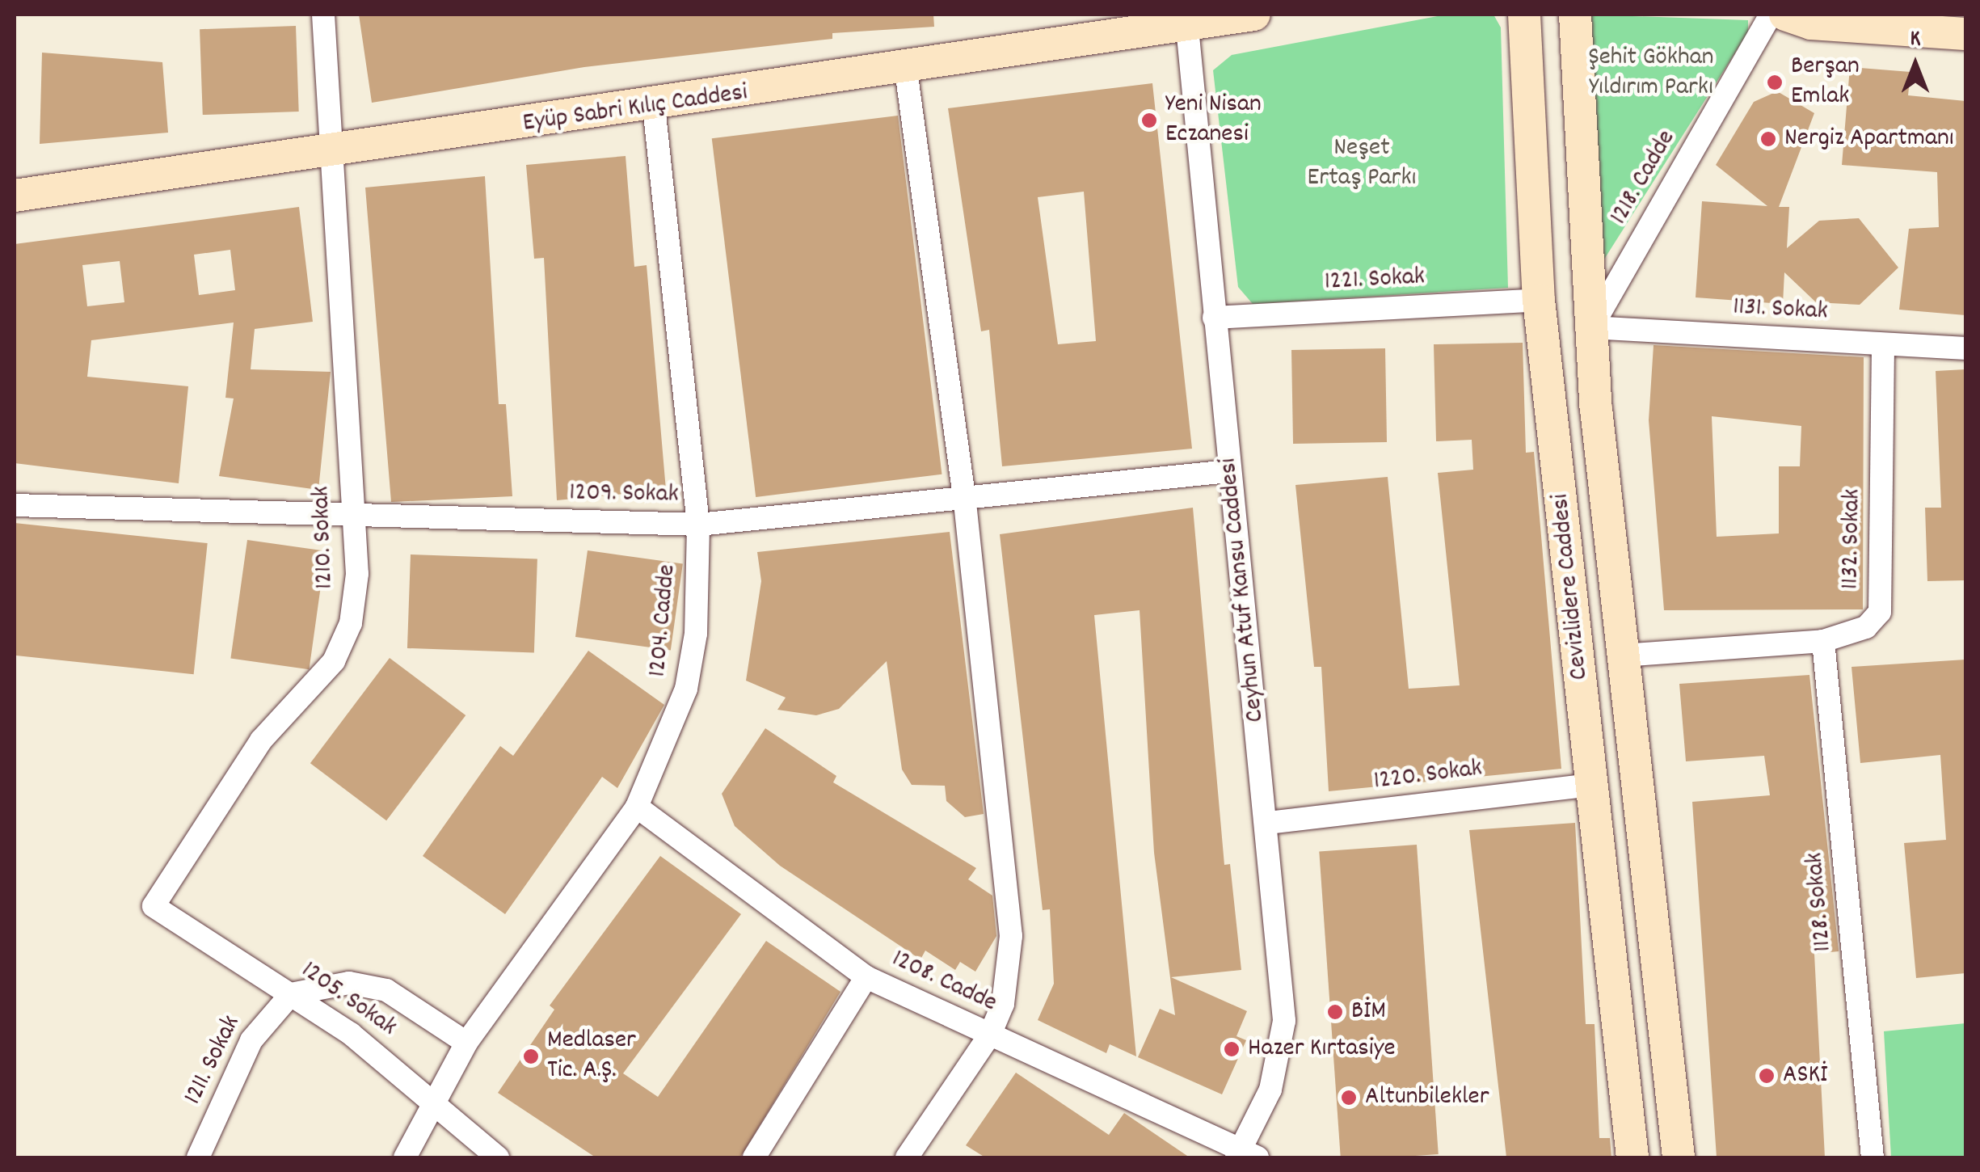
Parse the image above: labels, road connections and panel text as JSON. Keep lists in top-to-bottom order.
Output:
{
  "streets": {
    "main road": ["Eyüp Sabri Kılıç Caddesi", "Cevizlidere Caddesi"],
    "street": [
      "1218. Cadde",
      "1221. Sokak",
      "1131. Sokak",
      "1209. Sokak",
      "1210. Sokak",
      "1132. Sokak",
      "Ceyhun Atuf Kansu Caddesi",
      "1204. Cadde",
      "1220. Sokak",
      "1128. Sokak",
      "1208. Cadde",
      "1205. Sokak",
      "1211. Sokak"
    ]
  },
  "crossings": [
    ["Eyüp Sabri Kılıç Caddesi", "1210. Sokak"],
    ["Eyüp Sabri Kılıç Caddesi", "Ceyhun Atuf Kansu Caddesi"],
    ["Eyüp Sabri Kılıç Caddesi", "1204. Cadde"],
    ["1218. Cadde", "1131. Sokak"],
    ["1218. Cadde", "Cevizlidere Caddesi"],
    ["1221. Sokak", "Cevizlidere Caddesi"],
    ["1221. Sokak", "Ceyhun Atuf Kansu Caddesi"],
    ["1131. Sokak", "1132. Sokak"],
    ["1131. Sokak", "Cevizlidere Caddesi"],
    ["1209. Sokak", "1210. Sokak"],
    ["1209. Sokak", "Ceyhun Atuf Kansu Caddesi"],
    ["1209. Sokak", "1204. Cadde"],
    ["1210. Sokak", "1205. Sokak"],
    ["1132. Sokak", "Cevizlidere Caddesi"],
    ["1132. Sokak", "1128. Sokak"],
    ["Cevizlidere Caddesi", "1220. Sokak"],
    ["Ceyhun Atuf Kansu Caddesi", "1220. Sokak"],
    ["Ceyhun Atuf Kansu Caddesi", "1208. Cadde"],
    ["1204. Cadde", "1208. Cadde"],
    ["1204. Cadde", "1205. Sokak"],
    ["1205. Sokak", "1211. Sokak"]
  ],
  "parks": ["Şehit Gökhan Yıldırım Parkı", "Neşet Ertaş Parkı"],
  "places": [
    "Berşan Emlak",
    "Yeni Nisan Eczanesi",
    "Nergiz Apartmanı",
    "BİM",
    "Hazer Kırtasiye",
    "Medlaser Tic. A.Ş.",
    "ASKİ",
    "Altunbilekler"
  ],
  "north": "top"
}
